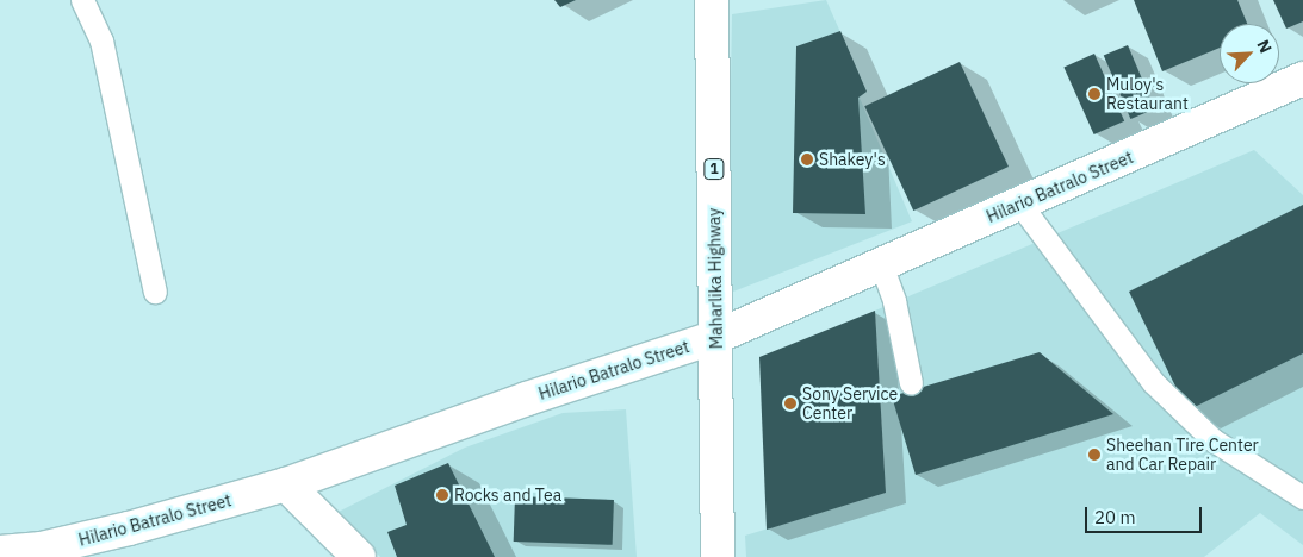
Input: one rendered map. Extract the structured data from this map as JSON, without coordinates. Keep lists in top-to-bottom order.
{
  "streets": {
    "street": ["1", "Hilario Batralo Street", "Maharlika Highway"]
  },
  "crossings": [
    ["Hilario Batralo Street", "Maharlika Highway"]
  ],
  "places": [
    "Muloy's Restaurant",
    "Shakey's",
    "Sony Service Center",
    "Sheehan Tire Center and Car Repair",
    "Rocks and Tea"
  ],
  "scale_bar": "20 m",
  "north": "top right"
}
